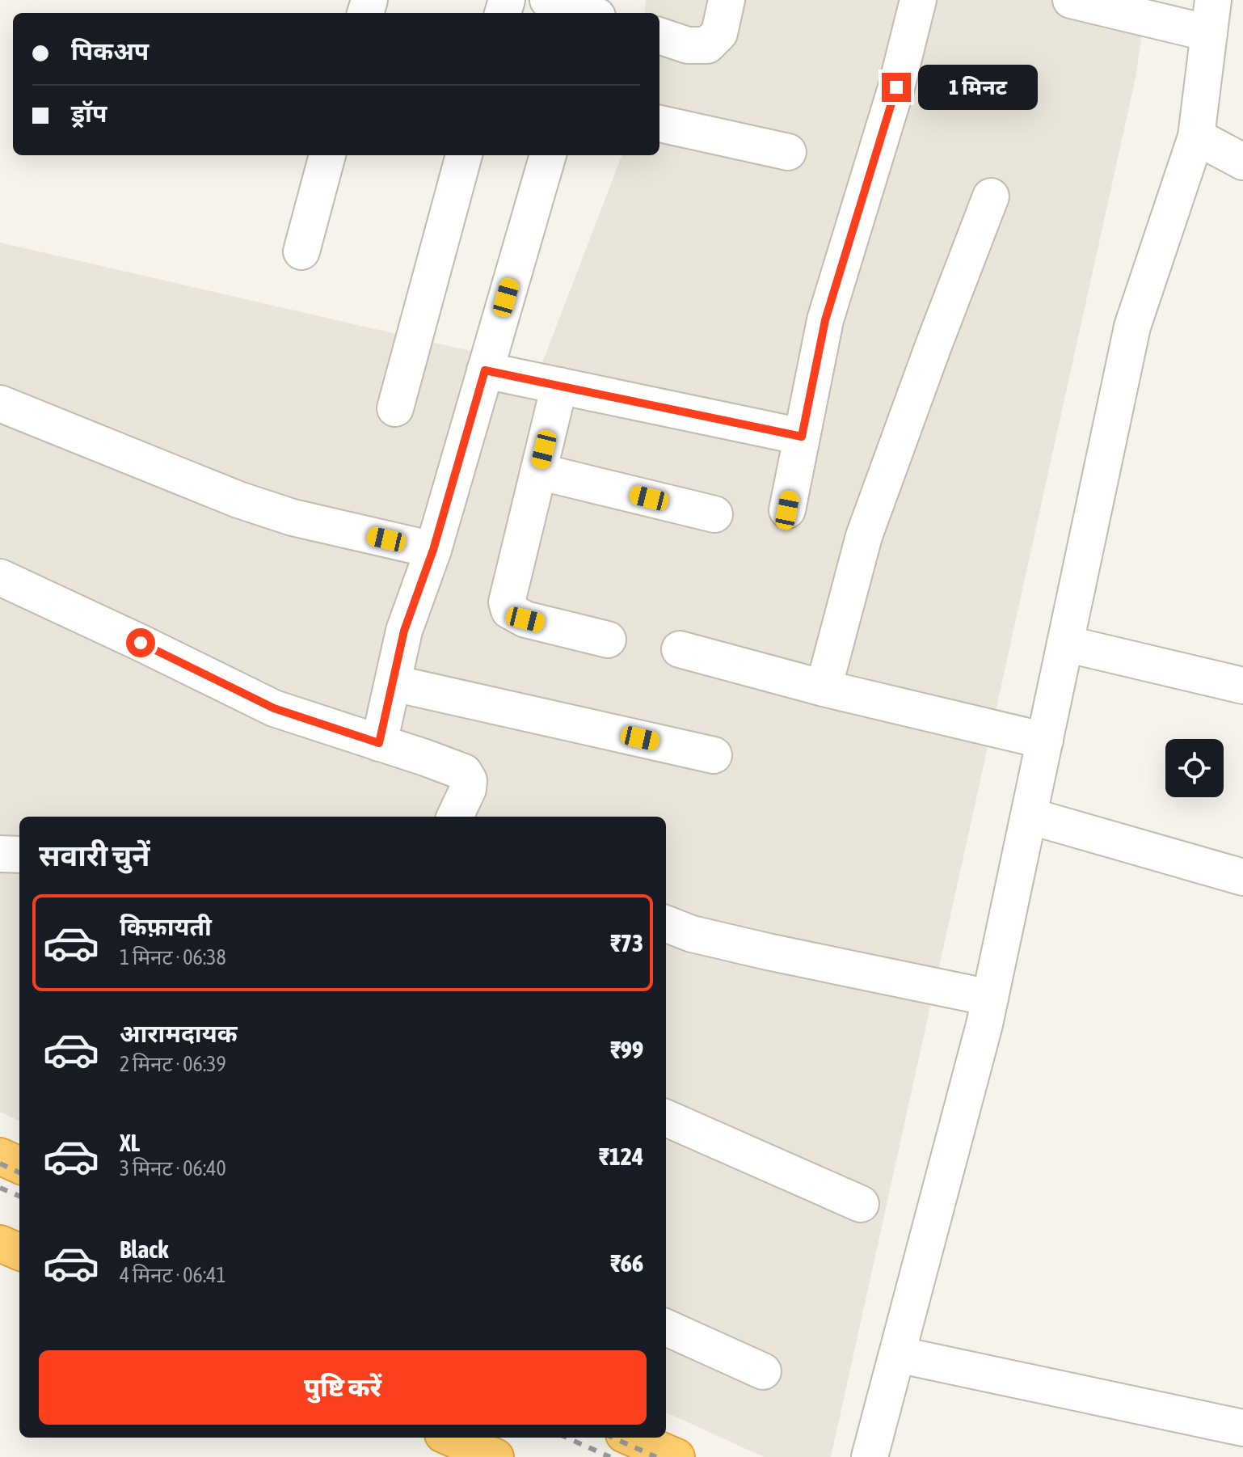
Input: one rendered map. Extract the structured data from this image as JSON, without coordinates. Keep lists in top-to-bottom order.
{
  "page": {
    "banner": ["पिकअप", "ड्रॉप"],
    "bubble": "1 मिनट",
    "heading": "सवारी चुनें",
    "list": [
      {
        "name": "किफ़ायती",
        "note": "1 मिनट · 06:38",
        "value": "₹73"
      },
      {
        "name": "आरामदायक",
        "note": "2 मिनट · 06:39",
        "value": "₹99"
      },
      {
        "name": "XL",
        "note": "3 मिनट · 06:40",
        "value": "₹124"
      },
      {
        "name": "Black",
        "note": "4 मिनट · 06:41",
        "value": "₹66"
      }
    ],
    "buttons": "पुष्टि करें"
  }
}
